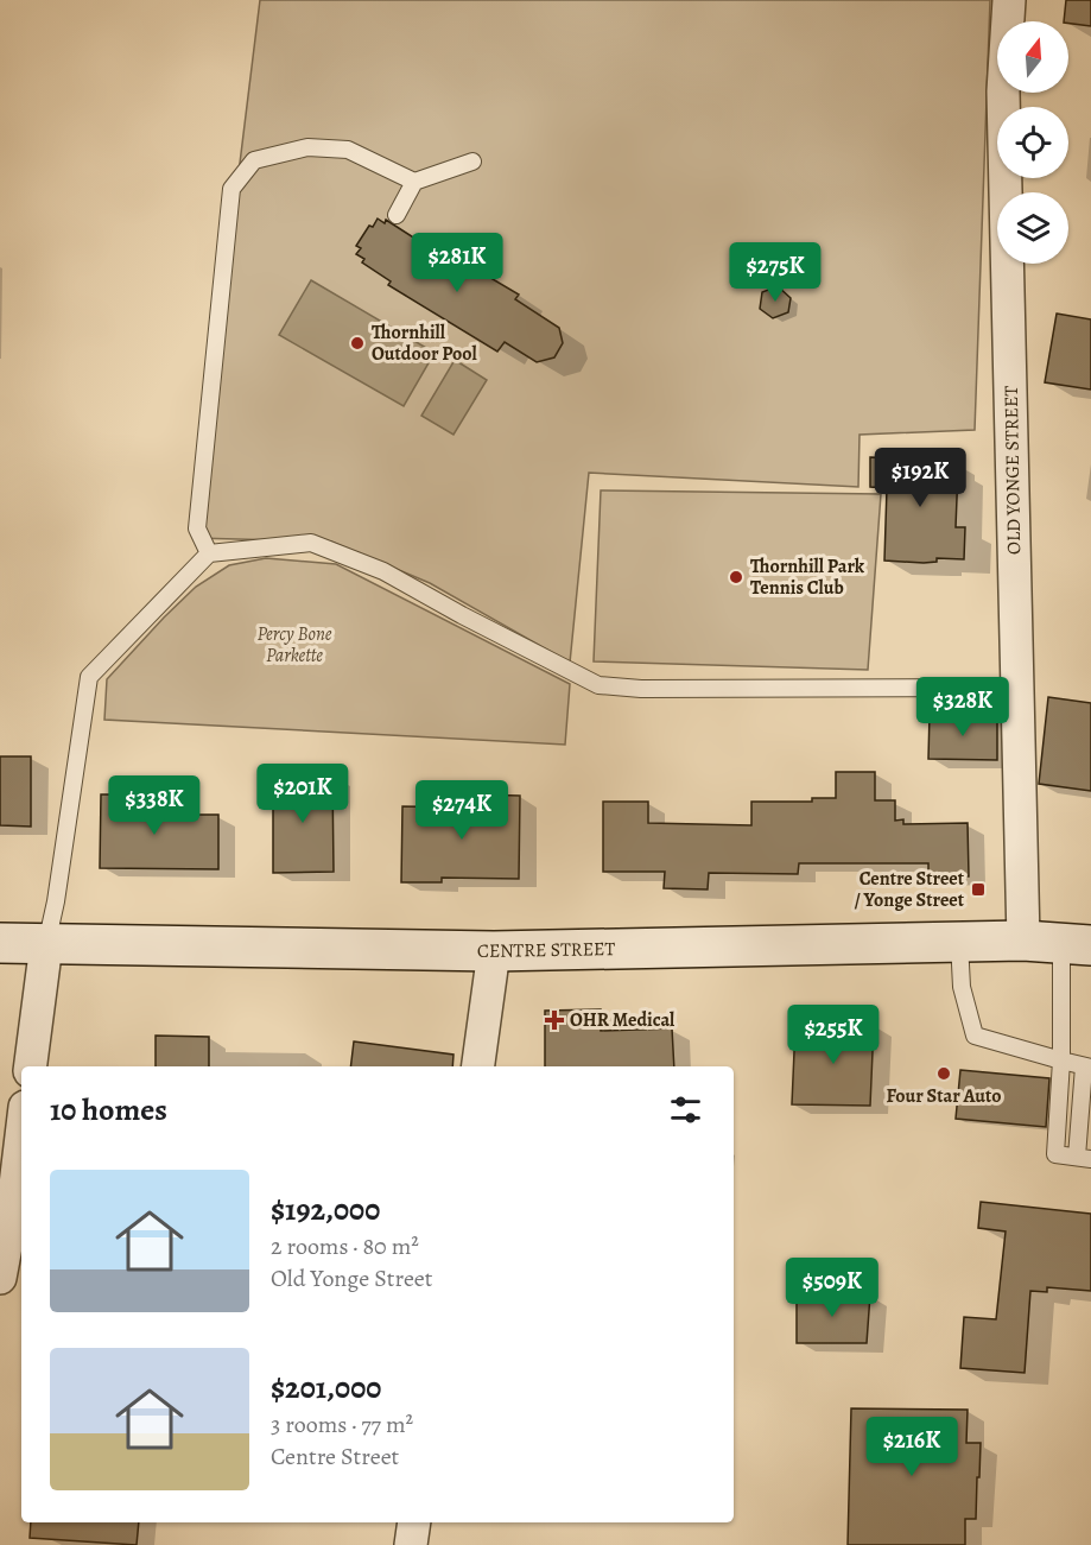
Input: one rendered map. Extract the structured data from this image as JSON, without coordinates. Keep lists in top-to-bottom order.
{
  "streets": {
    "main road": ["CENTRE STREET"],
    "street": ["OLD YONGE STREET"]
  },
  "crossings": [
    ["OLD YONGE STREET", "CENTRE STREET"]
  ],
  "parks": ["Percy Bone Parkette"],
  "places": {
    "other": ["Thornhill Outdoor Pool", "Thornhill Park Tennis Club", "Four Star Auto"],
    "transit": ["Centre Street / Yonge Street"],
    "health": ["OHR Medical"]
  },
  "north": "top",
  "page": {
    "price": [
      "$281K",
      "$275K",
      "$192K",
      "$328K",
      "$201K",
      "$338K",
      "$274K",
      "$255K",
      "$509K",
      "$216K"
    ],
    "heading": "10 homes",
    "list": [
      {
        "name": "$192,000",
        "note": "2 rooms · 80 m² · Old Yonge Street"
      },
      {
        "name": "$201,000",
        "note": "3 rooms · 77 m² · Centre Street"
      }
    ]
  }
}
